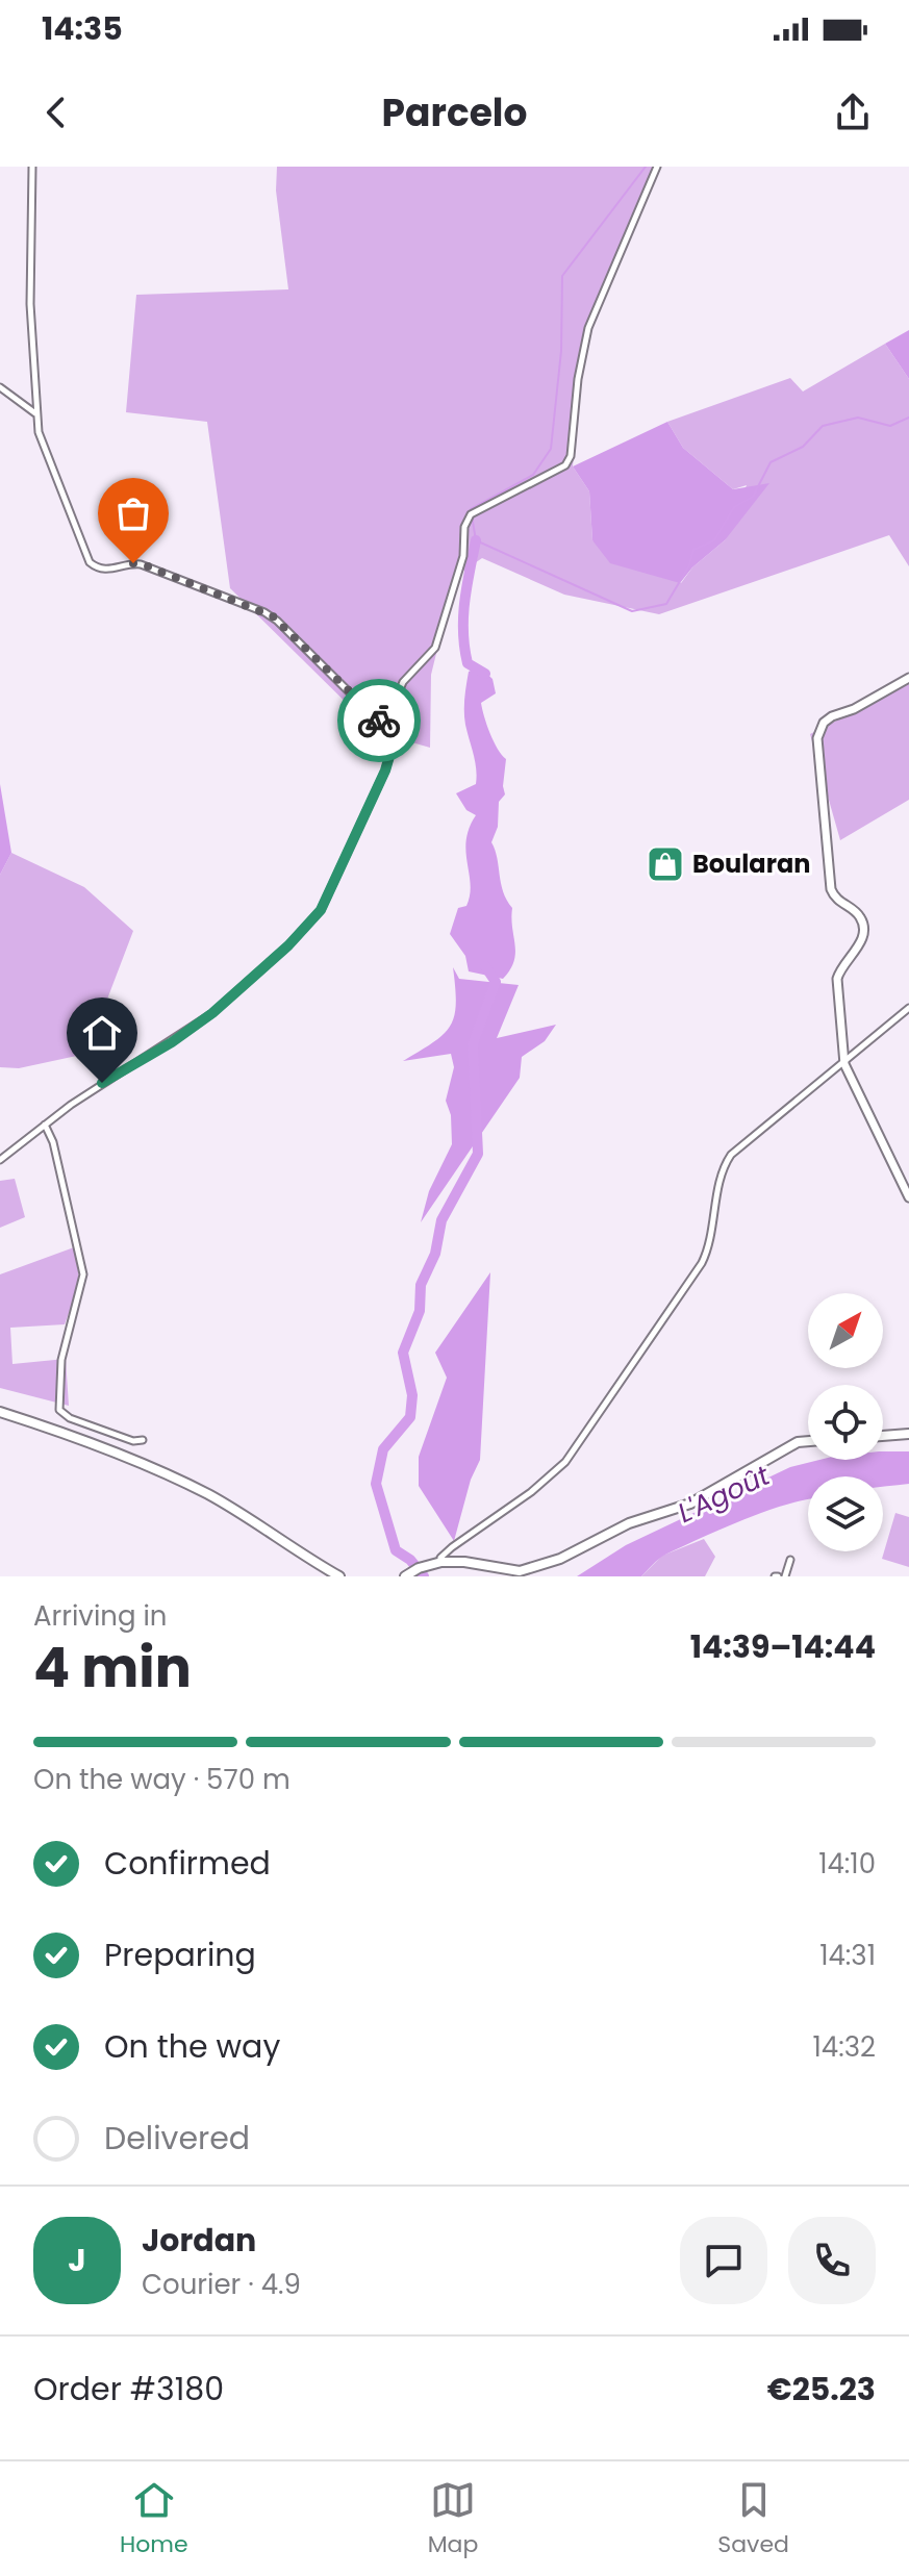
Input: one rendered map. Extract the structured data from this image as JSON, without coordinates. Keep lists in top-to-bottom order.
{
  "water": ["L'Agoût"],
  "places": {
    "shop": ["Boularan"]
  },
  "north": "top right",
  "page": {
    "status": "14:35",
    "header": "Parcelo",
    "heading": ["4 min", "Arriving in", "14:39–14:44"],
    "panel": [
      "Jordan",
      "Courier · 4.9",
      "Order #3180",
      "€25.23"
    ],
    "bar": "On the way · 570 m",
    "list": [
      ["Confirmed", "14:10"],
      ["Preparing", "14:31"],
      ["On the way", "14:32"],
      "Delivered"
    ],
    "round": "J",
    "tabs": ["Home", "Map", "Saved"]
  }
}
